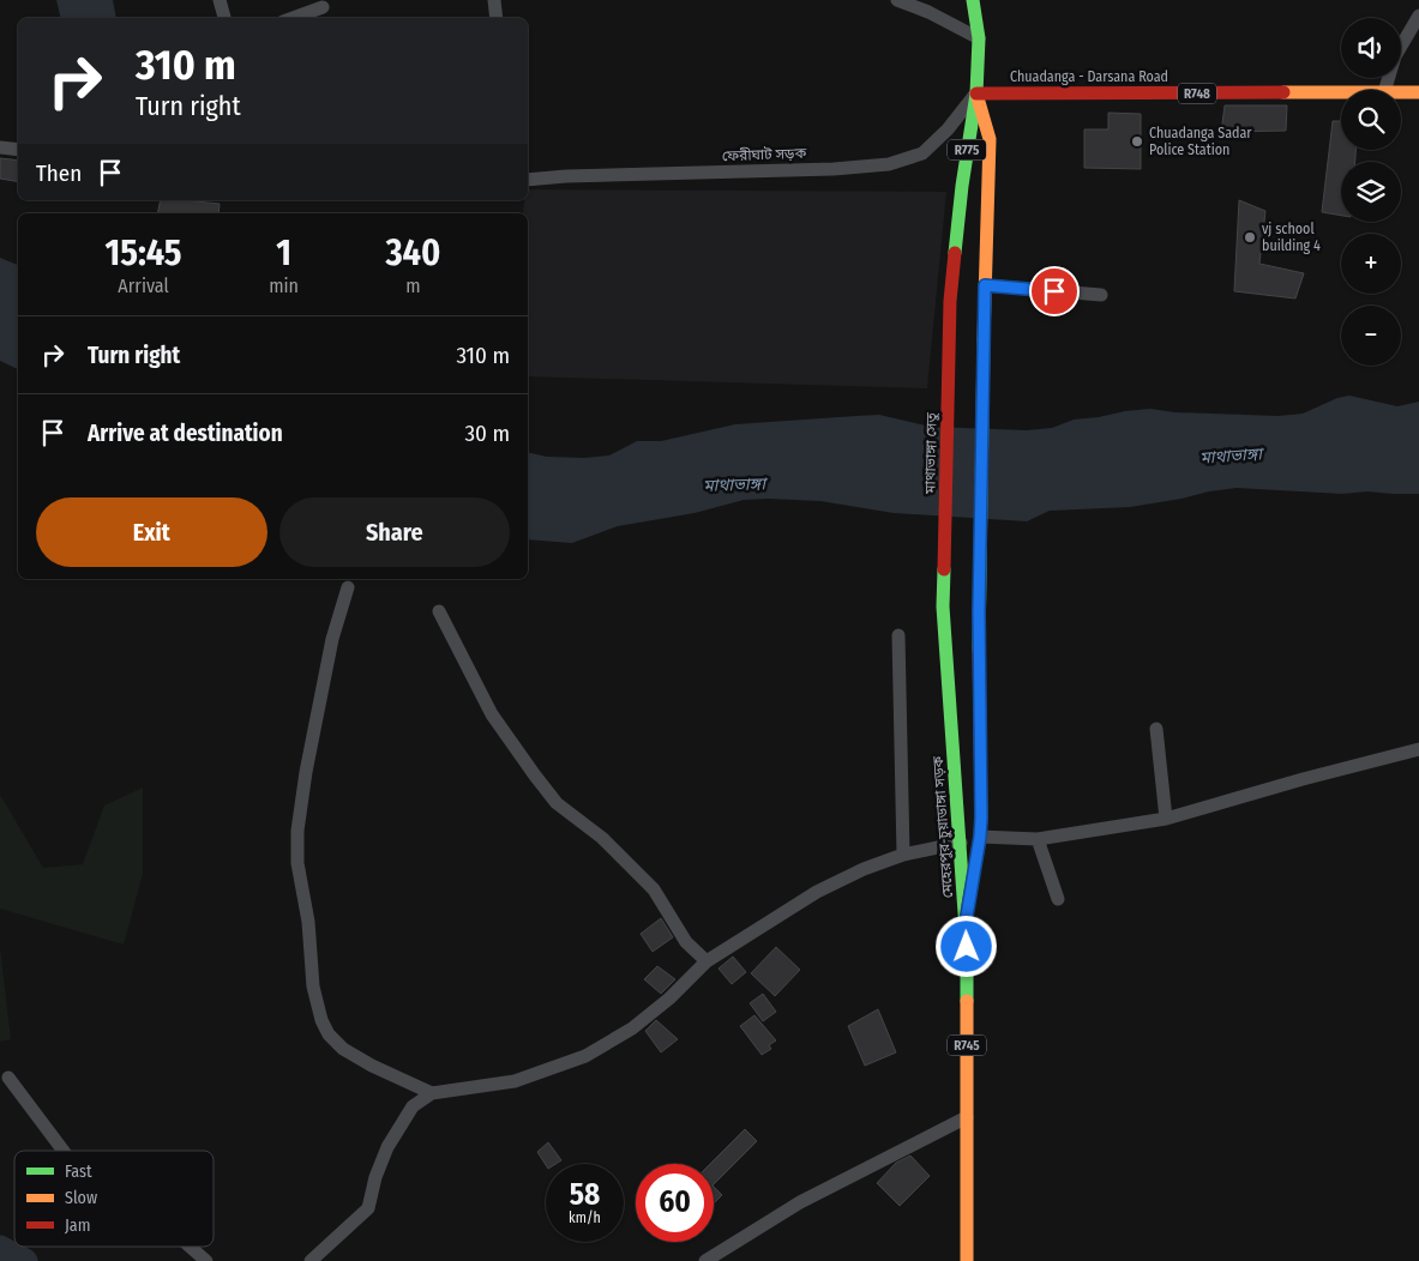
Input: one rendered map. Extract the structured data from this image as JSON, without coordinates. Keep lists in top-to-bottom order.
{
  "streets": {
    "main road": [
      "Chuadanga - Darsana Road",
      "R748",
      "R775",
      "মাথাভাঙ্গা সেতু",
      "মেহেরপুর-চুয়াডাঙ্গা সড়ক",
      "R745"
    ],
    "street": ["ফেরীঘাট সড়ক"]
  },
  "crossings": [
    ["Chuadanga - Darsana Road", "R775"],
    ["Chuadanga - Darsana Road", "ফেরীঘাট সড়ক"],
    ["Chuadanga - Darsana Road", "মাথাভাঙ্গা সেতু"],
    ["R775", "ফেরীঘাট সড়ক"],
    ["R775", "মাথাভাঙ্গা সেতু"],
    ["ফেরীঘাট সড়ক", "মাথাভাঙ্গা সেতু"],
    ["মাথাভাঙ্গা সেতু", "মেহেরপুর-চুয়াডাঙ্গা সড়ক"]
  ],
  "water": ["মাথাভাঙ্গা"],
  "places": ["Chuadanga Sadar Police Station", "vj school building 4"],
  "legend": ["Fast", "Slow", "Jam"],
  "page": {
    "map_buttons": ["+", "−"],
    "turn": ["310 m", "Turn right"],
    "then": "Then",
    "eta": [
      "15:45",
      "Arrival",
      "1",
      "min",
      "340",
      "m"
    ],
    "list": [
      {
        "name": "Turn right",
        "value": "310 m"
      },
      {
        "name": "Arrive at destination",
        "value": "30 m"
      }
    ],
    "buttons": ["Exit", "Share"],
    "speed": "58 km/h",
    "limit": "60"
  }
}
